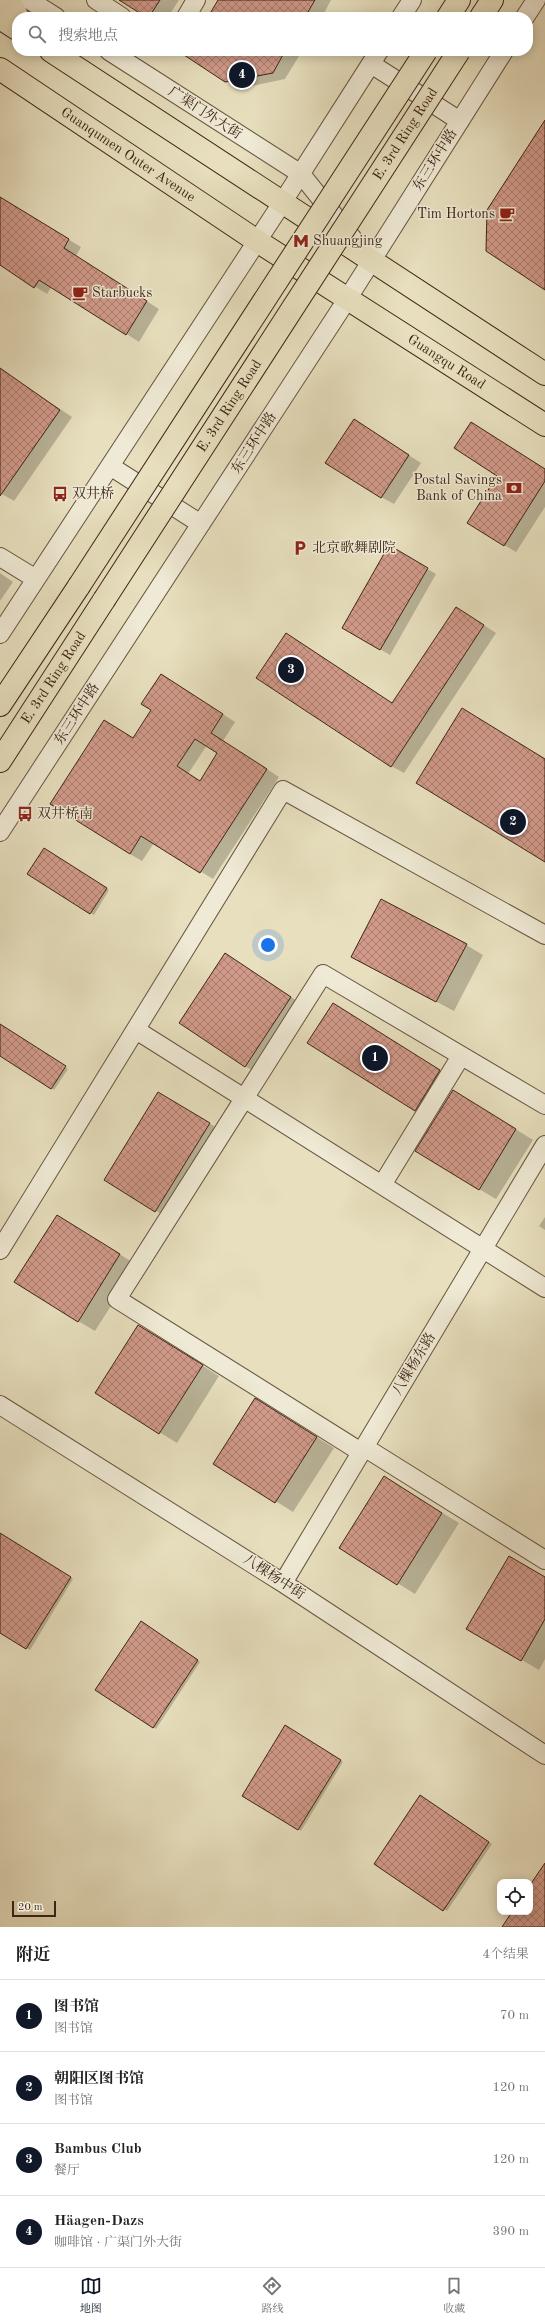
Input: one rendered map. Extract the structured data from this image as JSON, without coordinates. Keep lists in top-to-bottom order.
{
  "streets": {
    "main road": ["E. 3rd Ring Road", "Guanqumen Outer Avenue", "Guangqu Road"],
    "street": [
      "广渠门外大街",
      "东三环中路",
      "八棵杨东路",
      "八棵杨中街"
    ]
  },
  "crossings": [
    ["广渠门外大街", "东三环中路"],
    ["Guanqumen Outer Avenue", "东三环中路"],
    ["Guanqumen Outer Avenue", "Guangqu Road"],
    ["东三环中路", "Guangqu Road"],
    ["八棵杨东路", "八棵杨中街"]
  ],
  "places": {
    "cafe": ["Tim Hortons", "Starbucks"],
    "metro station": ["Shuangjing"],
    "bank": ["Postal Savings Bank of China"],
    "bus stop": ["双井桥", "双井桥南"],
    "parking": ["北京歌舞剧院"]
  },
  "scale_bar": "20 m",
  "page": {
    "search": "搜索地点",
    "pins": [
      "4",
      "3",
      "2",
      "1"
    ],
    "scale": "20 m",
    "heading": ["附近", "4个结果"],
    "list": [
      {
        "mark": "1",
        "name": "图书馆",
        "note": "图书馆",
        "value": "70 m"
      },
      {
        "mark": "2",
        "name": "朝阳区图书馆",
        "note": "图书馆",
        "value": "120 m"
      },
      {
        "mark": "3",
        "name": "Bambus Club",
        "note": "餐厅",
        "value": "120 m"
      },
      {
        "mark": "4",
        "name": "Häagen-Dazs",
        "note": "咖啡馆 · 广渠门外大街",
        "value": "390 m"
      }
    ],
    "nav": ["地图", "路线", "收藏"]
  }
}
